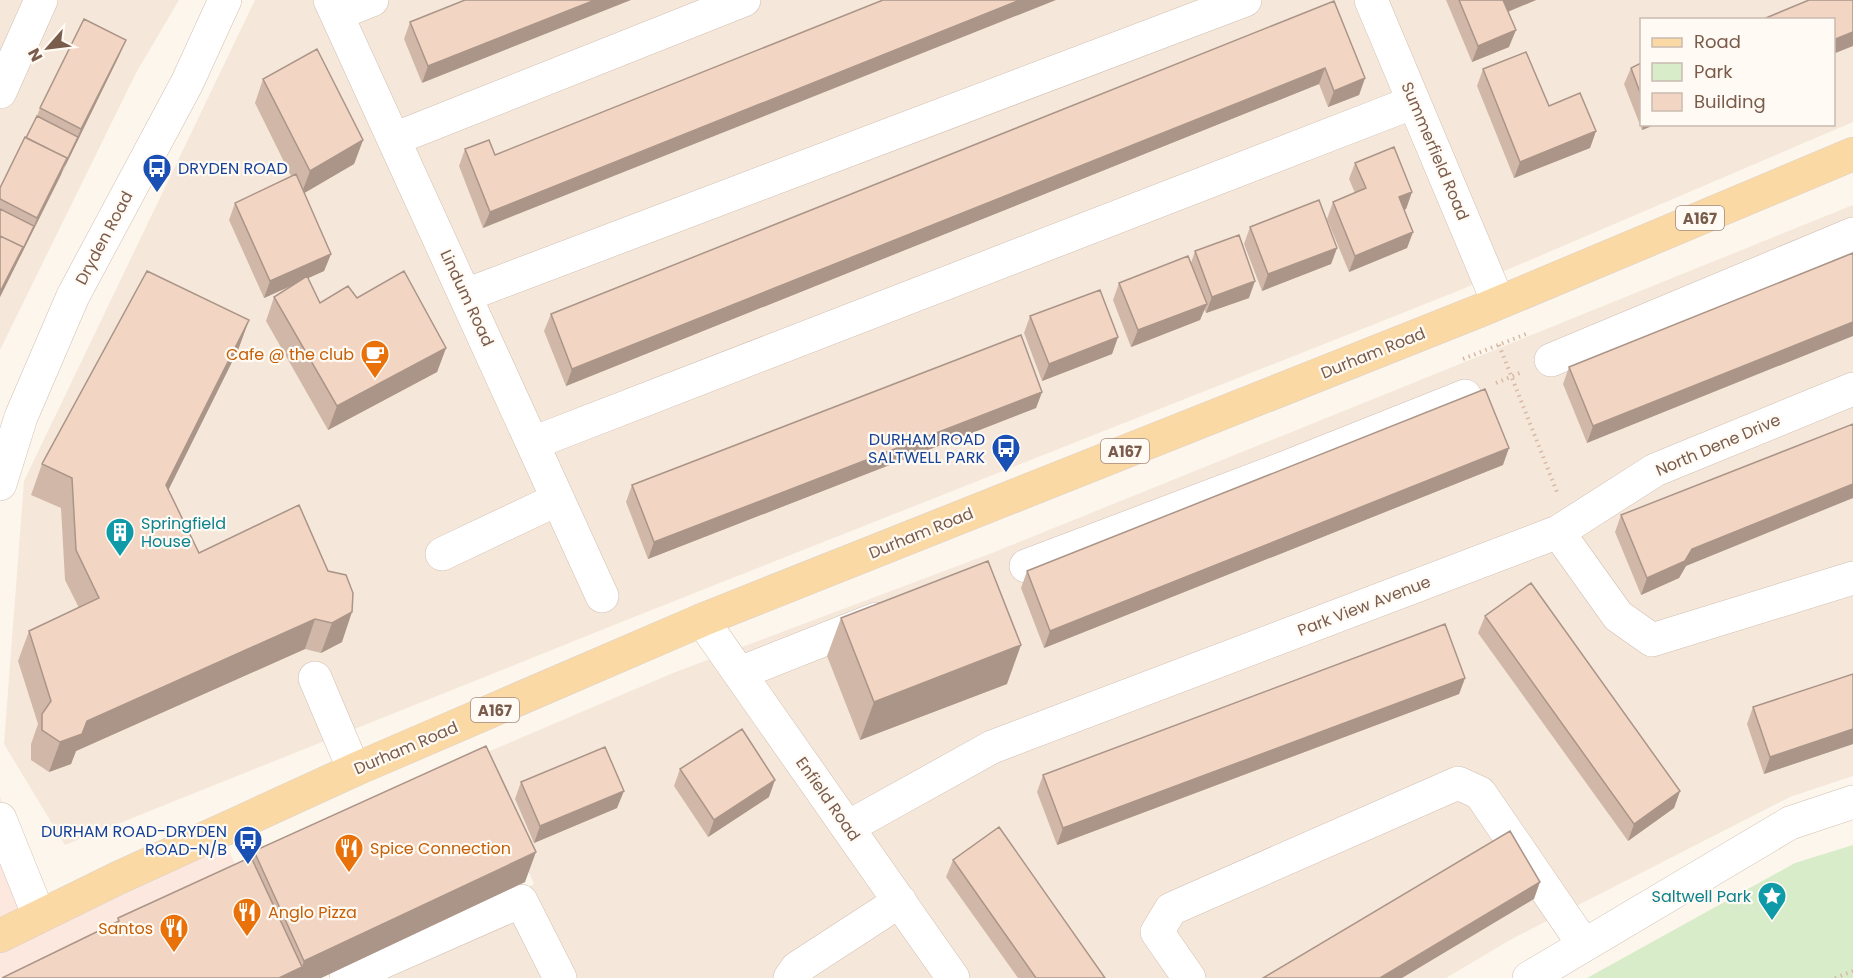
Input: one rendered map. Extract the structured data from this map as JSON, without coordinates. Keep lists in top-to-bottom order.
{
  "streets": {
    "main road": ["A167", "Durham Road"],
    "street": [
      "Summerfield Road",
      "Dryden Road",
      "Lindum Road",
      "North Dene Drive",
      "Park View Avenue",
      "Enfield Road"
    ]
  },
  "crossings": [
    ["Summerfield Road", "Durham Road"],
    ["Durham Road", "Enfield Road"],
    ["North Dene Drive", "Park View Avenue"],
    ["Park View Avenue", "Enfield Road"]
  ],
  "places": {
    "bus stop": ["DRYDEN ROAD", "DURHAM ROAD SALTWELL PARK", "DURHAM ROAD-DRYDEN ROAD-N/B"],
    "cafe": ["Cafe @ the club"],
    "building": ["Springfield House"],
    "restaurant": ["Spice Connection", "Anglo Pizza", "Santos"],
    "place": ["Saltwell Park"]
  },
  "legend": ["Road", "Park", "Building"],
  "north": "bottom left"
}
